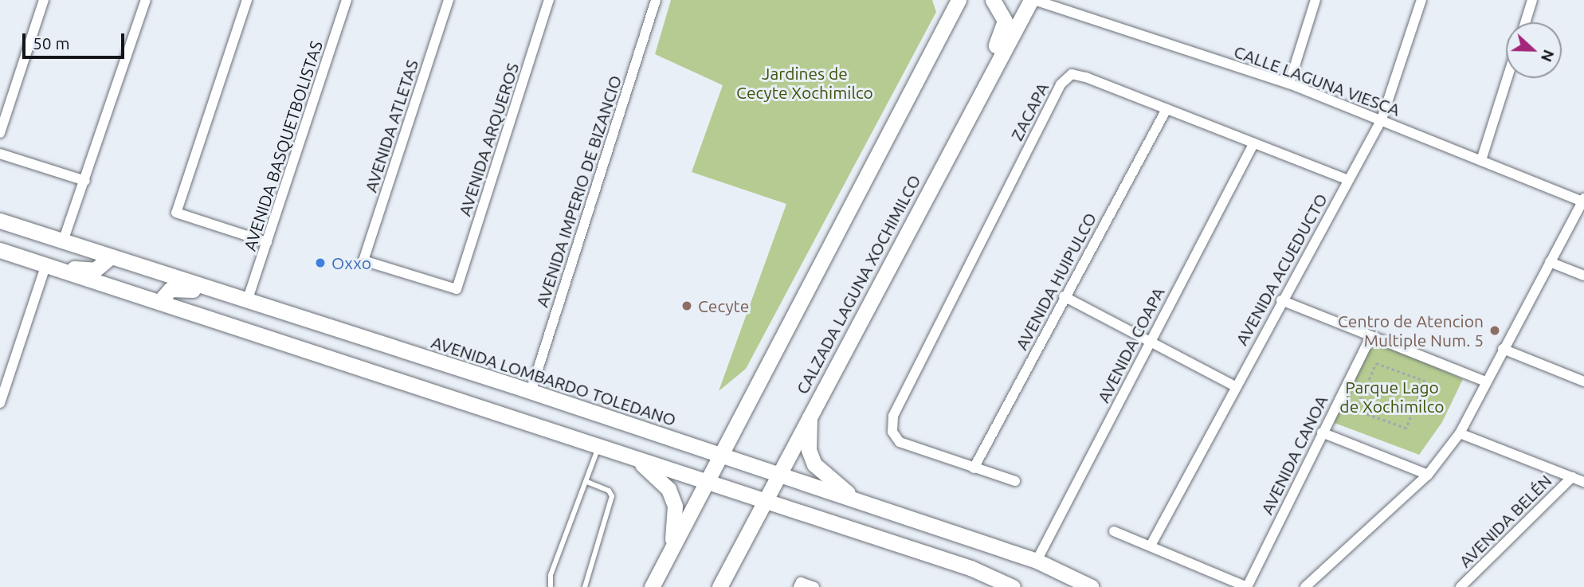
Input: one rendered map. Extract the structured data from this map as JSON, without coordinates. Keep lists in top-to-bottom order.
{
  "streets": {
    "main road": ["CALZADA LAGUNA XOCHIMILCO", "AVENIDA LOMBARDO TOLEDANO"],
    "street": [
      "CALLE LAGUNA VIESCA",
      "ZACAPA",
      "AVENIDA ATLETAS",
      "AVENIDA ARQUEROS",
      "AVENIDA BASQUETBOLISTAS",
      "AVENIDA IMPERIO DE BIZANCIO",
      "AVENIDA ACUEDUCTO",
      "AVENIDA HUIPULCO",
      "AVENIDA COAPA",
      "AVENIDA CANOA",
      "AVENIDA BELÉN"
    ]
  },
  "crossings": [
    ["CALLE LAGUNA VIESCA", "AVENIDA ACUEDUCTO"],
    ["CALLE LAGUNA VIESCA", "CALZADA LAGUNA XOCHIMILCO"],
    ["ZACAPA", "AVENIDA ACUEDUCTO"],
    ["ZACAPA", "AVENIDA HUIPULCO"],
    ["ZACAPA", "AVENIDA COAPA"],
    ["AVENIDA ATLETAS", "AVENIDA ARQUEROS"],
    ["AVENIDA BASQUETBOLISTAS", "AVENIDA LOMBARDO TOLEDANO"],
    ["AVENIDA IMPERIO DE BIZANCIO", "AVENIDA LOMBARDO TOLEDANO"],
    ["CALZADA LAGUNA XOCHIMILCO", "AVENIDA LOMBARDO TOLEDANO"],
    ["AVENIDA COAPA", "AVENIDA LOMBARDO TOLEDANO"]
  ],
  "parks": ["Jardines de Cecyte Xochimilco", "Parque Lago de Xochimilco"],
  "places": ["Oxxo", "Cecyte", "Centro de Atencion Multiple Num. 5"],
  "scale_bar": "50 m",
  "north": "right"
}
